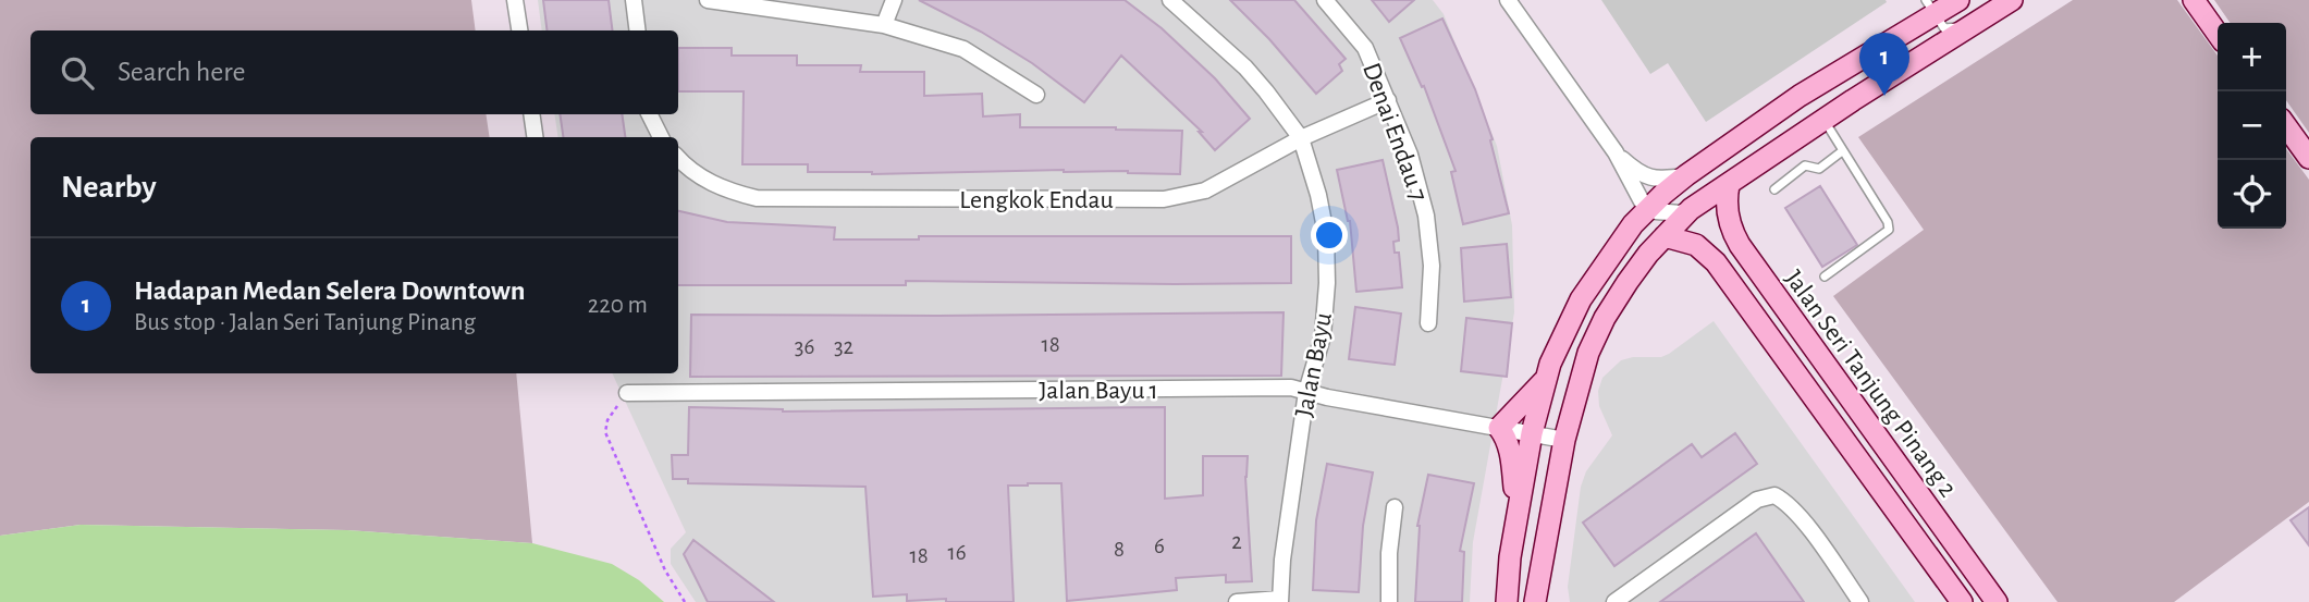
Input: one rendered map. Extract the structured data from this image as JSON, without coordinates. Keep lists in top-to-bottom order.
{
  "streets": {
    "main road": ["Jalan Seri Tanjung Pinang 2"],
    "street": [
      "Denai Endau 7",
      "Lengkok Endau",
      "Jalan Bayu",
      "Jalan Bayu 1"
    ]
  },
  "crossings": [
    ["Denai Endau 7", "Lengkok Endau"],
    ["Lengkok Endau", "Jalan Bayu"],
    ["Jalan Bayu", "Jalan Bayu 1"]
  ],
  "house_numbers": [
    "18",
    "36",
    "32",
    "2",
    "6",
    "8",
    "16",
    "18"
  ],
  "page": {
    "map_buttons": ["+", "−"],
    "search": "Search here",
    "pins": "1",
    "heading": "Nearby",
    "list": [
      {
        "mark": "1",
        "name": "Hadapan Medan Selera Downtown",
        "note": "Bus stop · Jalan Seri Tanjung Pinang",
        "value": "220 m"
      }
    ]
  }
}
